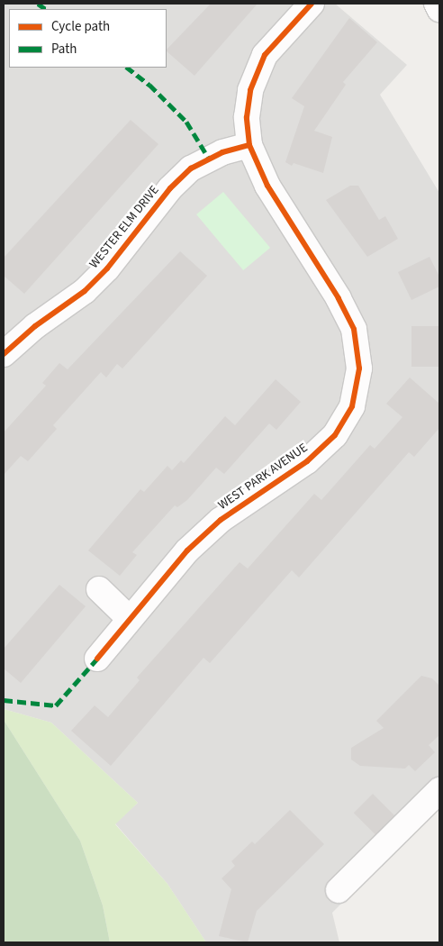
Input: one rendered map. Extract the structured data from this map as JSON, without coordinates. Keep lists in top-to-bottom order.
{
  "streets": {
    "street": ["WESTER ELM DRIVE", "WEST PARK AVENUE"]
  },
  "crossings": [
    ["WESTER ELM DRIVE", "WEST PARK AVENUE"]
  ],
  "legend": ["Cycle path", "Path"]
}
